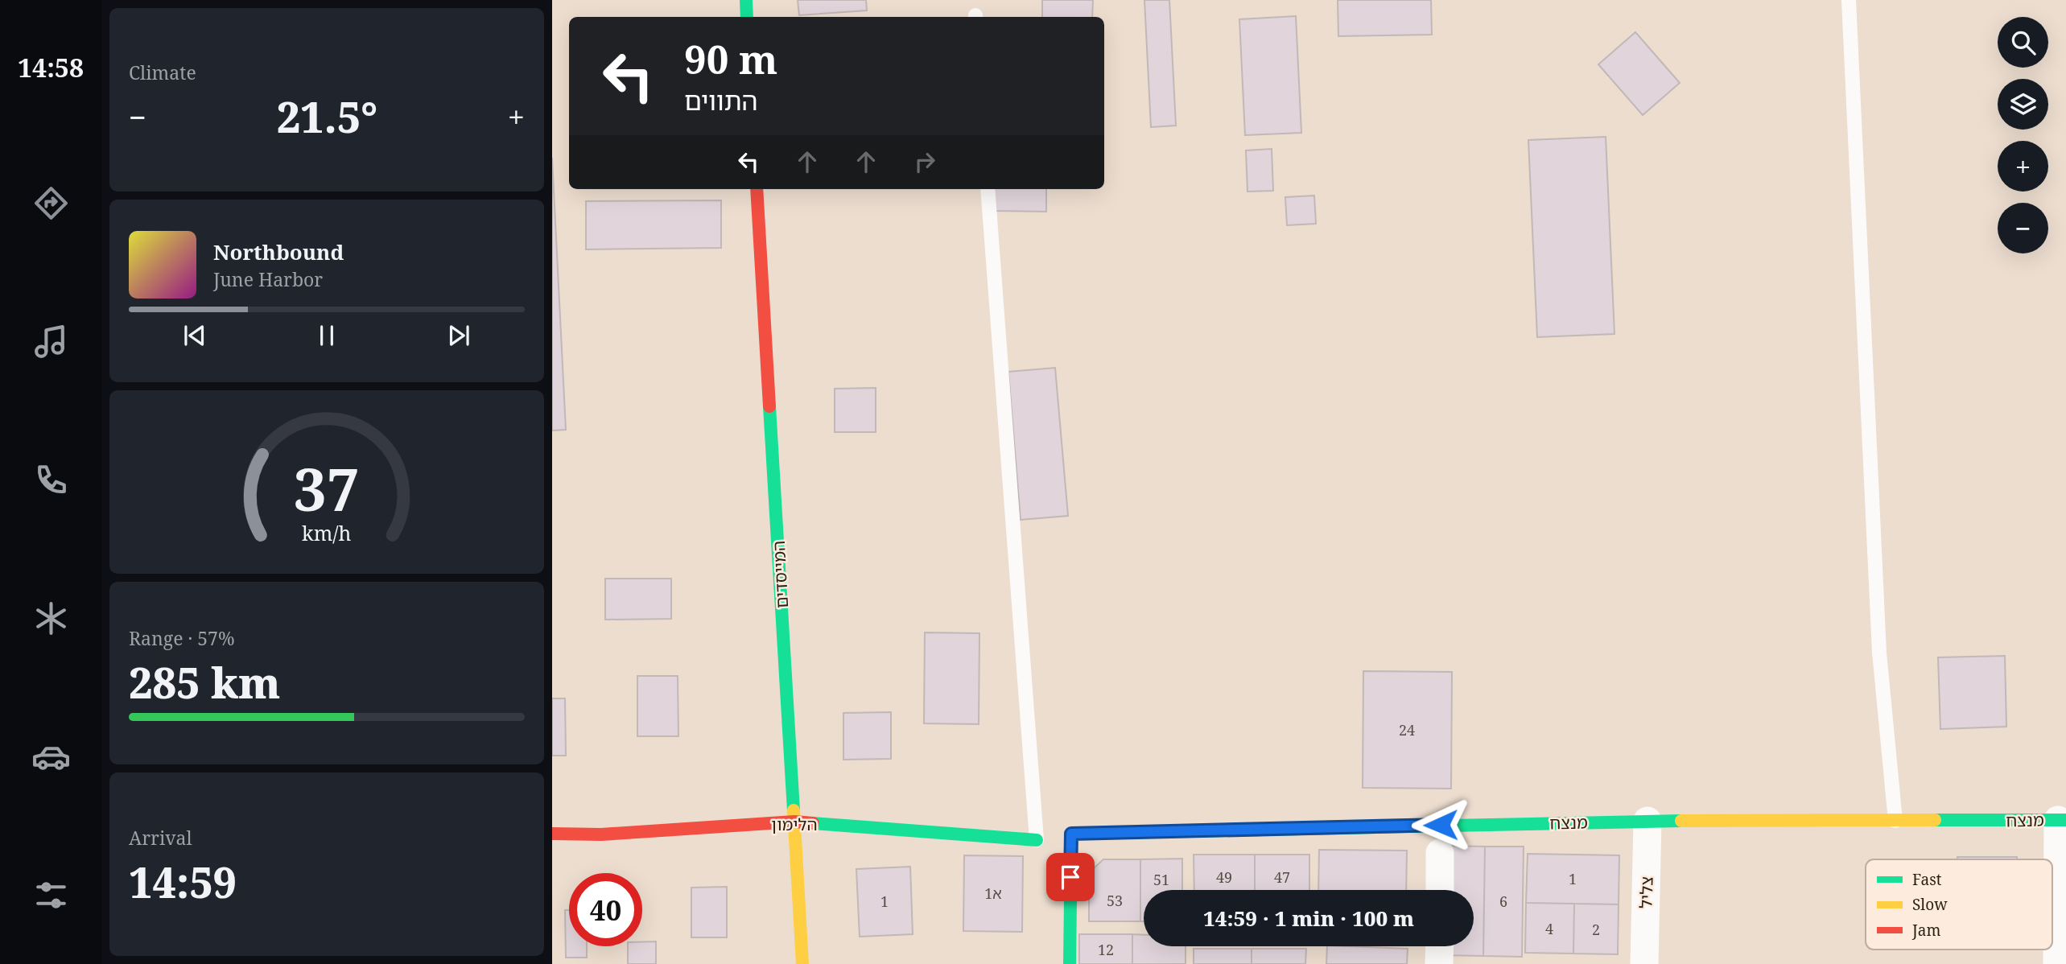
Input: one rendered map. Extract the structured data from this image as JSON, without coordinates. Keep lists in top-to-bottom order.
{
  "streets": {
    "street": [
      "המייסדים",
      "מנצח",
      "הלימון",
      "צליל"
    ]
  },
  "crossings": [
    ["המייסדים", "הלימון"],
    ["מנצח", "צליל"]
  ],
  "house_numbers": [
    "24",
    "49",
    "47",
    "1",
    "51",
    "1א",
    "53",
    "1",
    "6",
    "4",
    "2",
    "12"
  ],
  "legend": ["Fast", "Slow", "Jam"],
  "page": {
    "tabs": "14:58",
    "tile": [
      "Climate",
      ["Range · 57%", "285 km"],
      ["Arrival", "14:59"]
    ],
    "map_buttons": ["+", "−"],
    "turn": ["90 m", "התווים"],
    "heat": ["−", "21.5°", "+"],
    "song": ["Northbound", "June Harbor"],
    "limit": "40",
    "trip": "14:59 · 1 min · 100 m",
    "gauge": ["37", "km/h"]
  }
}
